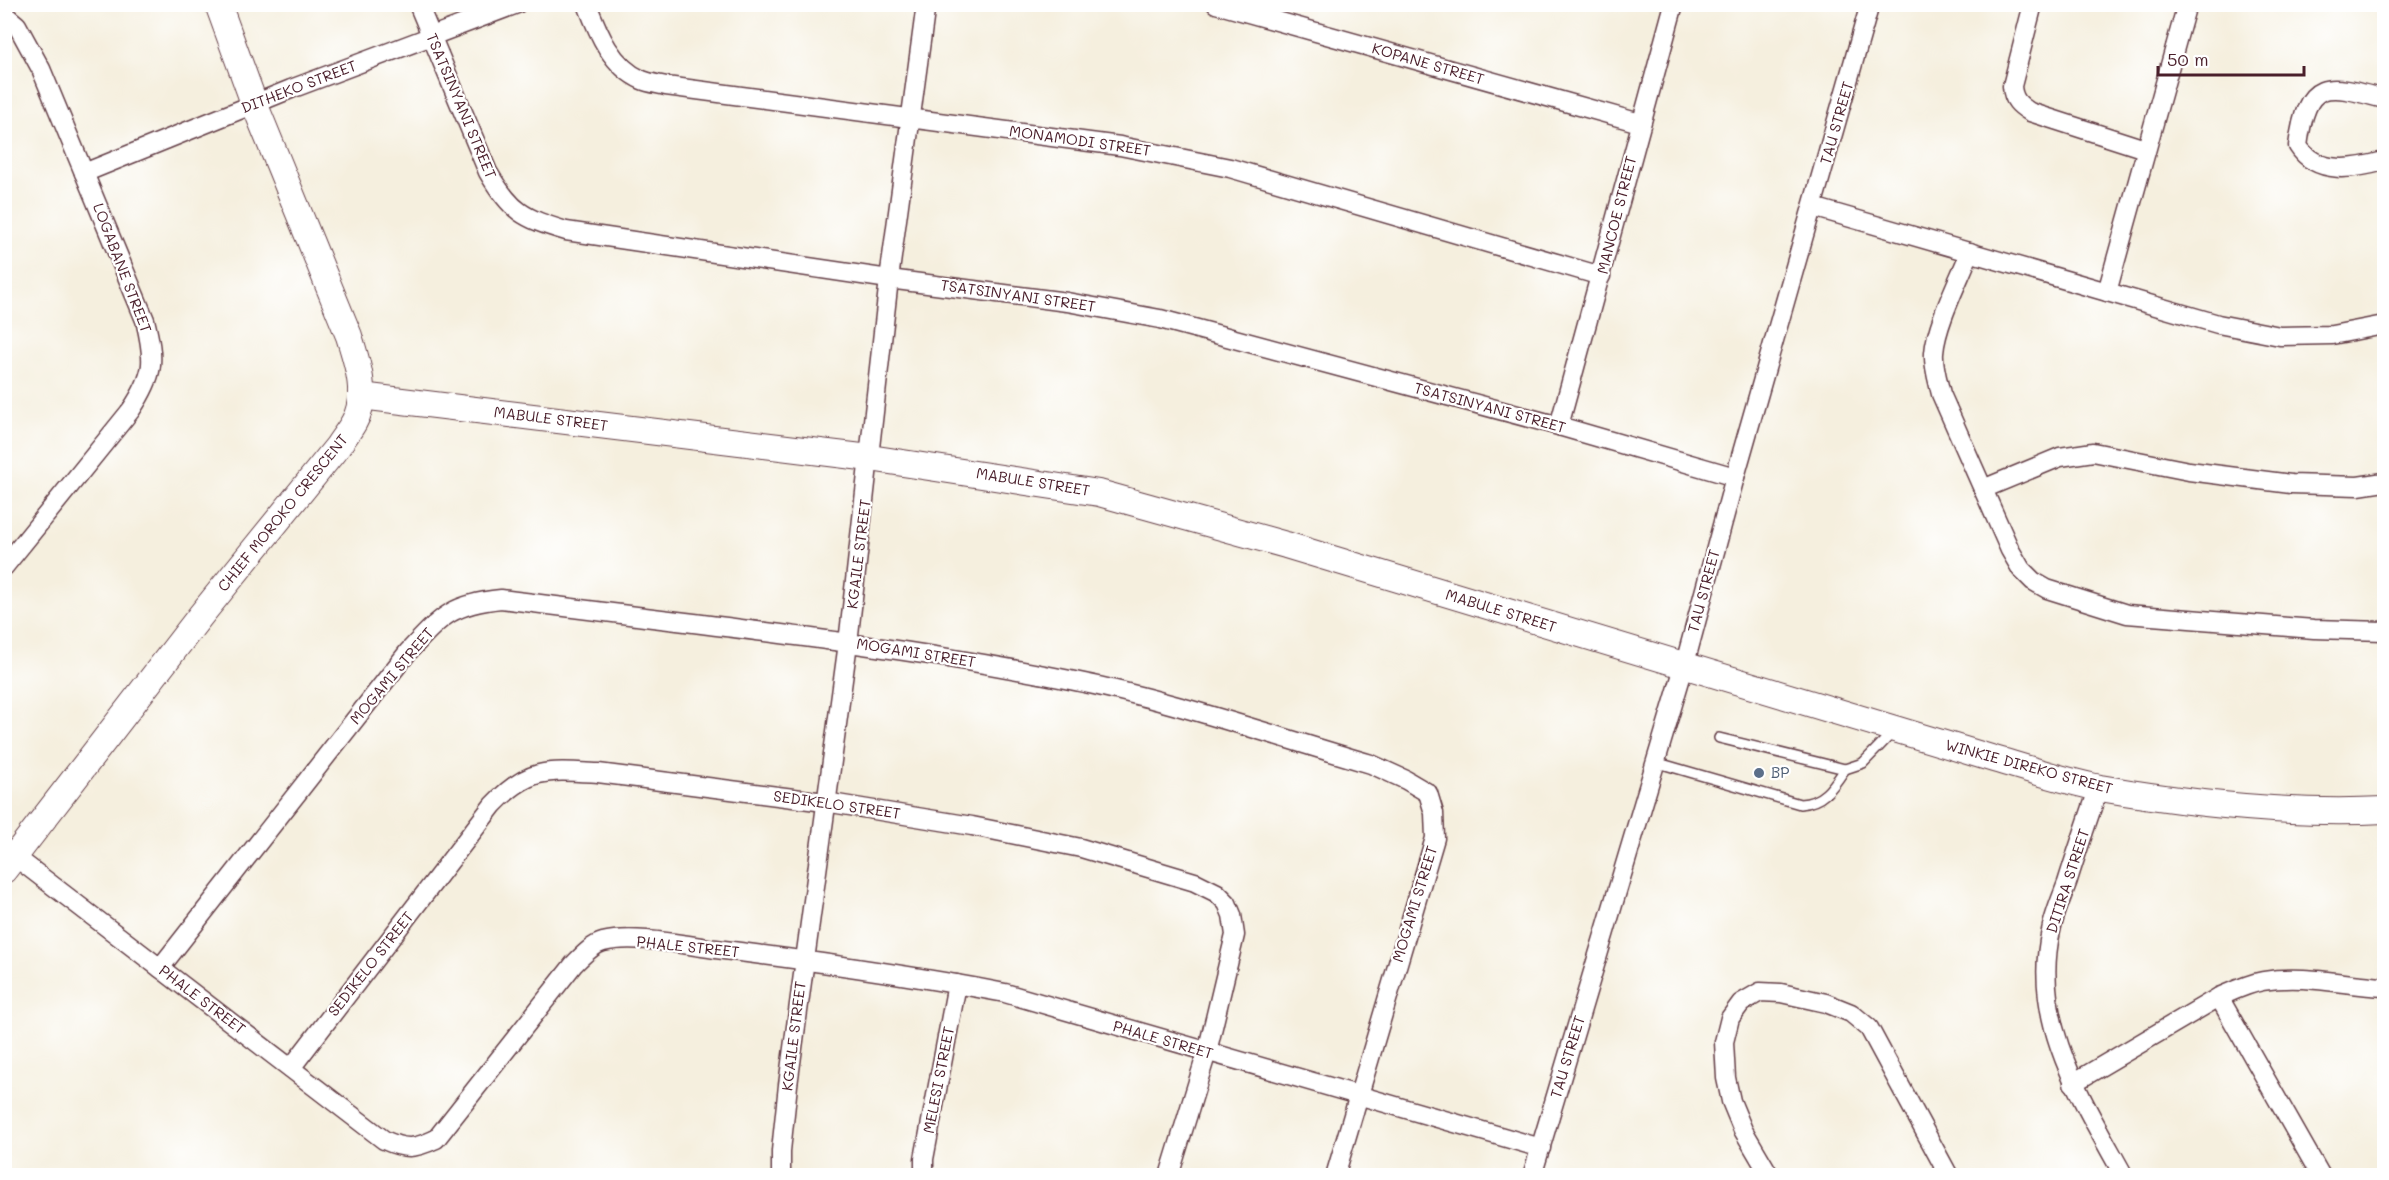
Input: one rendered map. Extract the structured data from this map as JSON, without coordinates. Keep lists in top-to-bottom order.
{
  "streets": {
    "street": [
      "KOPANE STREET",
      "DITHEKO STREET",
      "TSATSINYANI STREET",
      "TAU STREET",
      "MONAMODI STREET",
      "MANCOE STREET",
      "LOGABANE STREET",
      "MABULE STREET",
      "CHIEF MOROKO CRESCENT",
      "KGAILE STREET",
      "MOGAMI STREET",
      "WINKIE DIREKO STREET",
      "SEDIKELO STREET",
      "DITIRA STREET",
      "PHALE STREET",
      "MELESI STREET"
    ]
  },
  "crossings": [
    ["KOPANE STREET", "MANCOE STREET"],
    ["DITHEKO STREET", "TSATSINYANI STREET"],
    ["DITHEKO STREET", "LOGABANE STREET"],
    ["DITHEKO STREET", "CHIEF MOROKO CRESCENT"],
    ["TSATSINYANI STREET", "TAU STREET"],
    ["TSATSINYANI STREET", "MANCOE STREET"],
    ["TSATSINYANI STREET", "KGAILE STREET"],
    ["TAU STREET", "MABULE STREET"],
    ["TAU STREET", "WINKIE DIREKO STREET"],
    ["TAU STREET", "PHALE STREET"],
    ["MONAMODI STREET", "MANCOE STREET"],
    ["MONAMODI STREET", "KGAILE STREET"],
    ["MABULE STREET", "CHIEF MOROKO CRESCENT"],
    ["MABULE STREET", "KGAILE STREET"],
    ["MABULE STREET", "WINKIE DIREKO STREET"],
    ["CHIEF MOROKO CRESCENT", "PHALE STREET"],
    ["KGAILE STREET", "MOGAMI STREET"],
    ["KGAILE STREET", "SEDIKELO STREET"],
    ["KGAILE STREET", "PHALE STREET"],
    ["MOGAMI STREET", "PHALE STREET"],
    ["WINKIE DIREKO STREET", "DITIRA STREET"],
    ["SEDIKELO STREET", "PHALE STREET"],
    ["PHALE STREET", "MELESI STREET"]
  ],
  "places": ["BP"],
  "scale_bar": "50 m"
}
